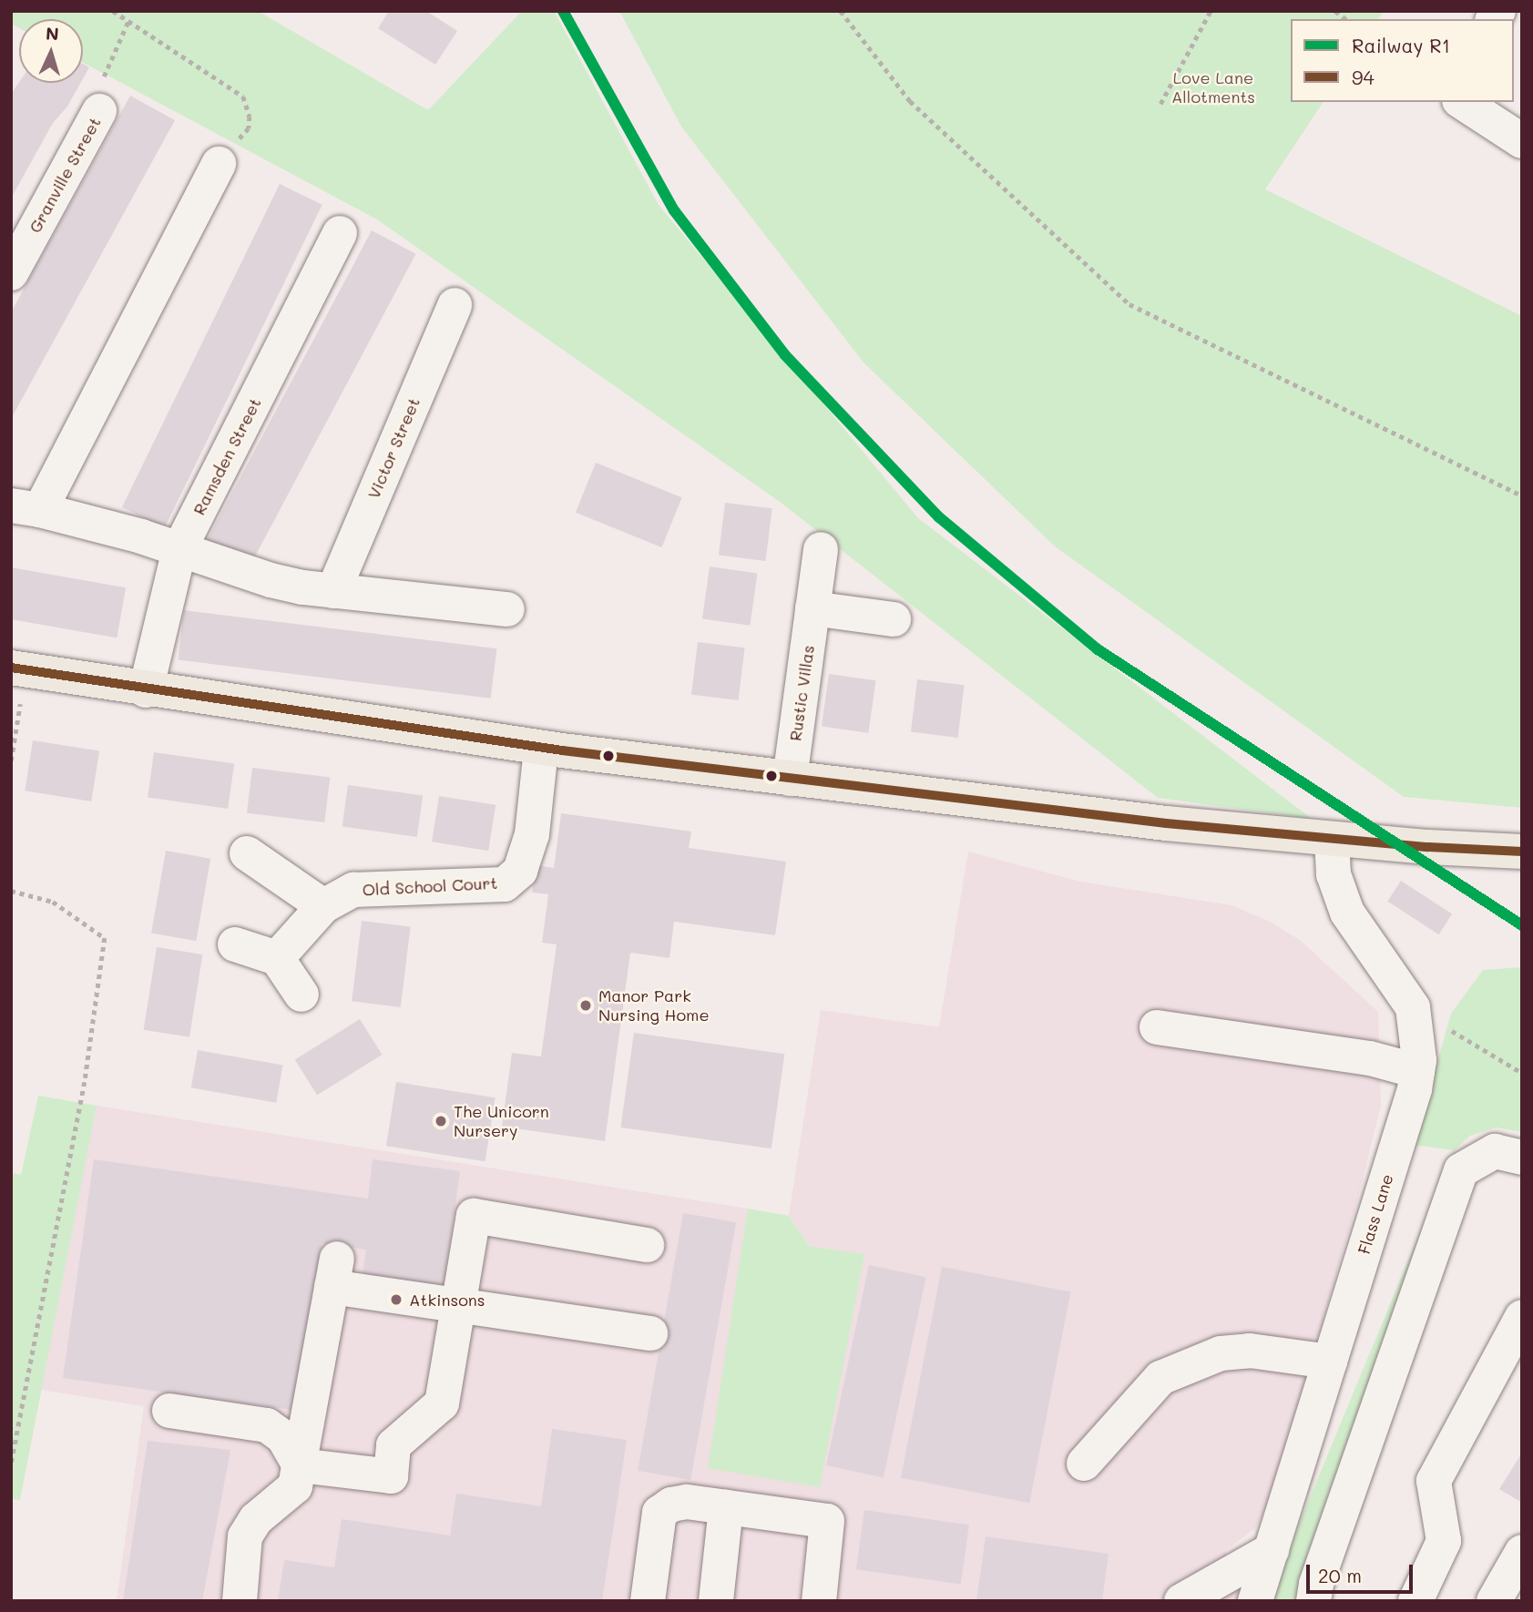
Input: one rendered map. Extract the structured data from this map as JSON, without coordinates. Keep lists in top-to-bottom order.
{
  "streets": {
    "street": [
      "Granville Street",
      "Victor Street",
      "Ramsden Street",
      "Rustic Villas",
      "Old School Court",
      "Flass Lane"
    ]
  },
  "parks": ["Love Lane Allotments"],
  "places": ["Manor Park Nursing Home", "The Unicorn Nursery", "Atkinsons"],
  "lines": ["rail line R1", "transit line 94"],
  "legend": ["Railway R1", "94"],
  "scale_bar": "20 m",
  "north": "top"
}
